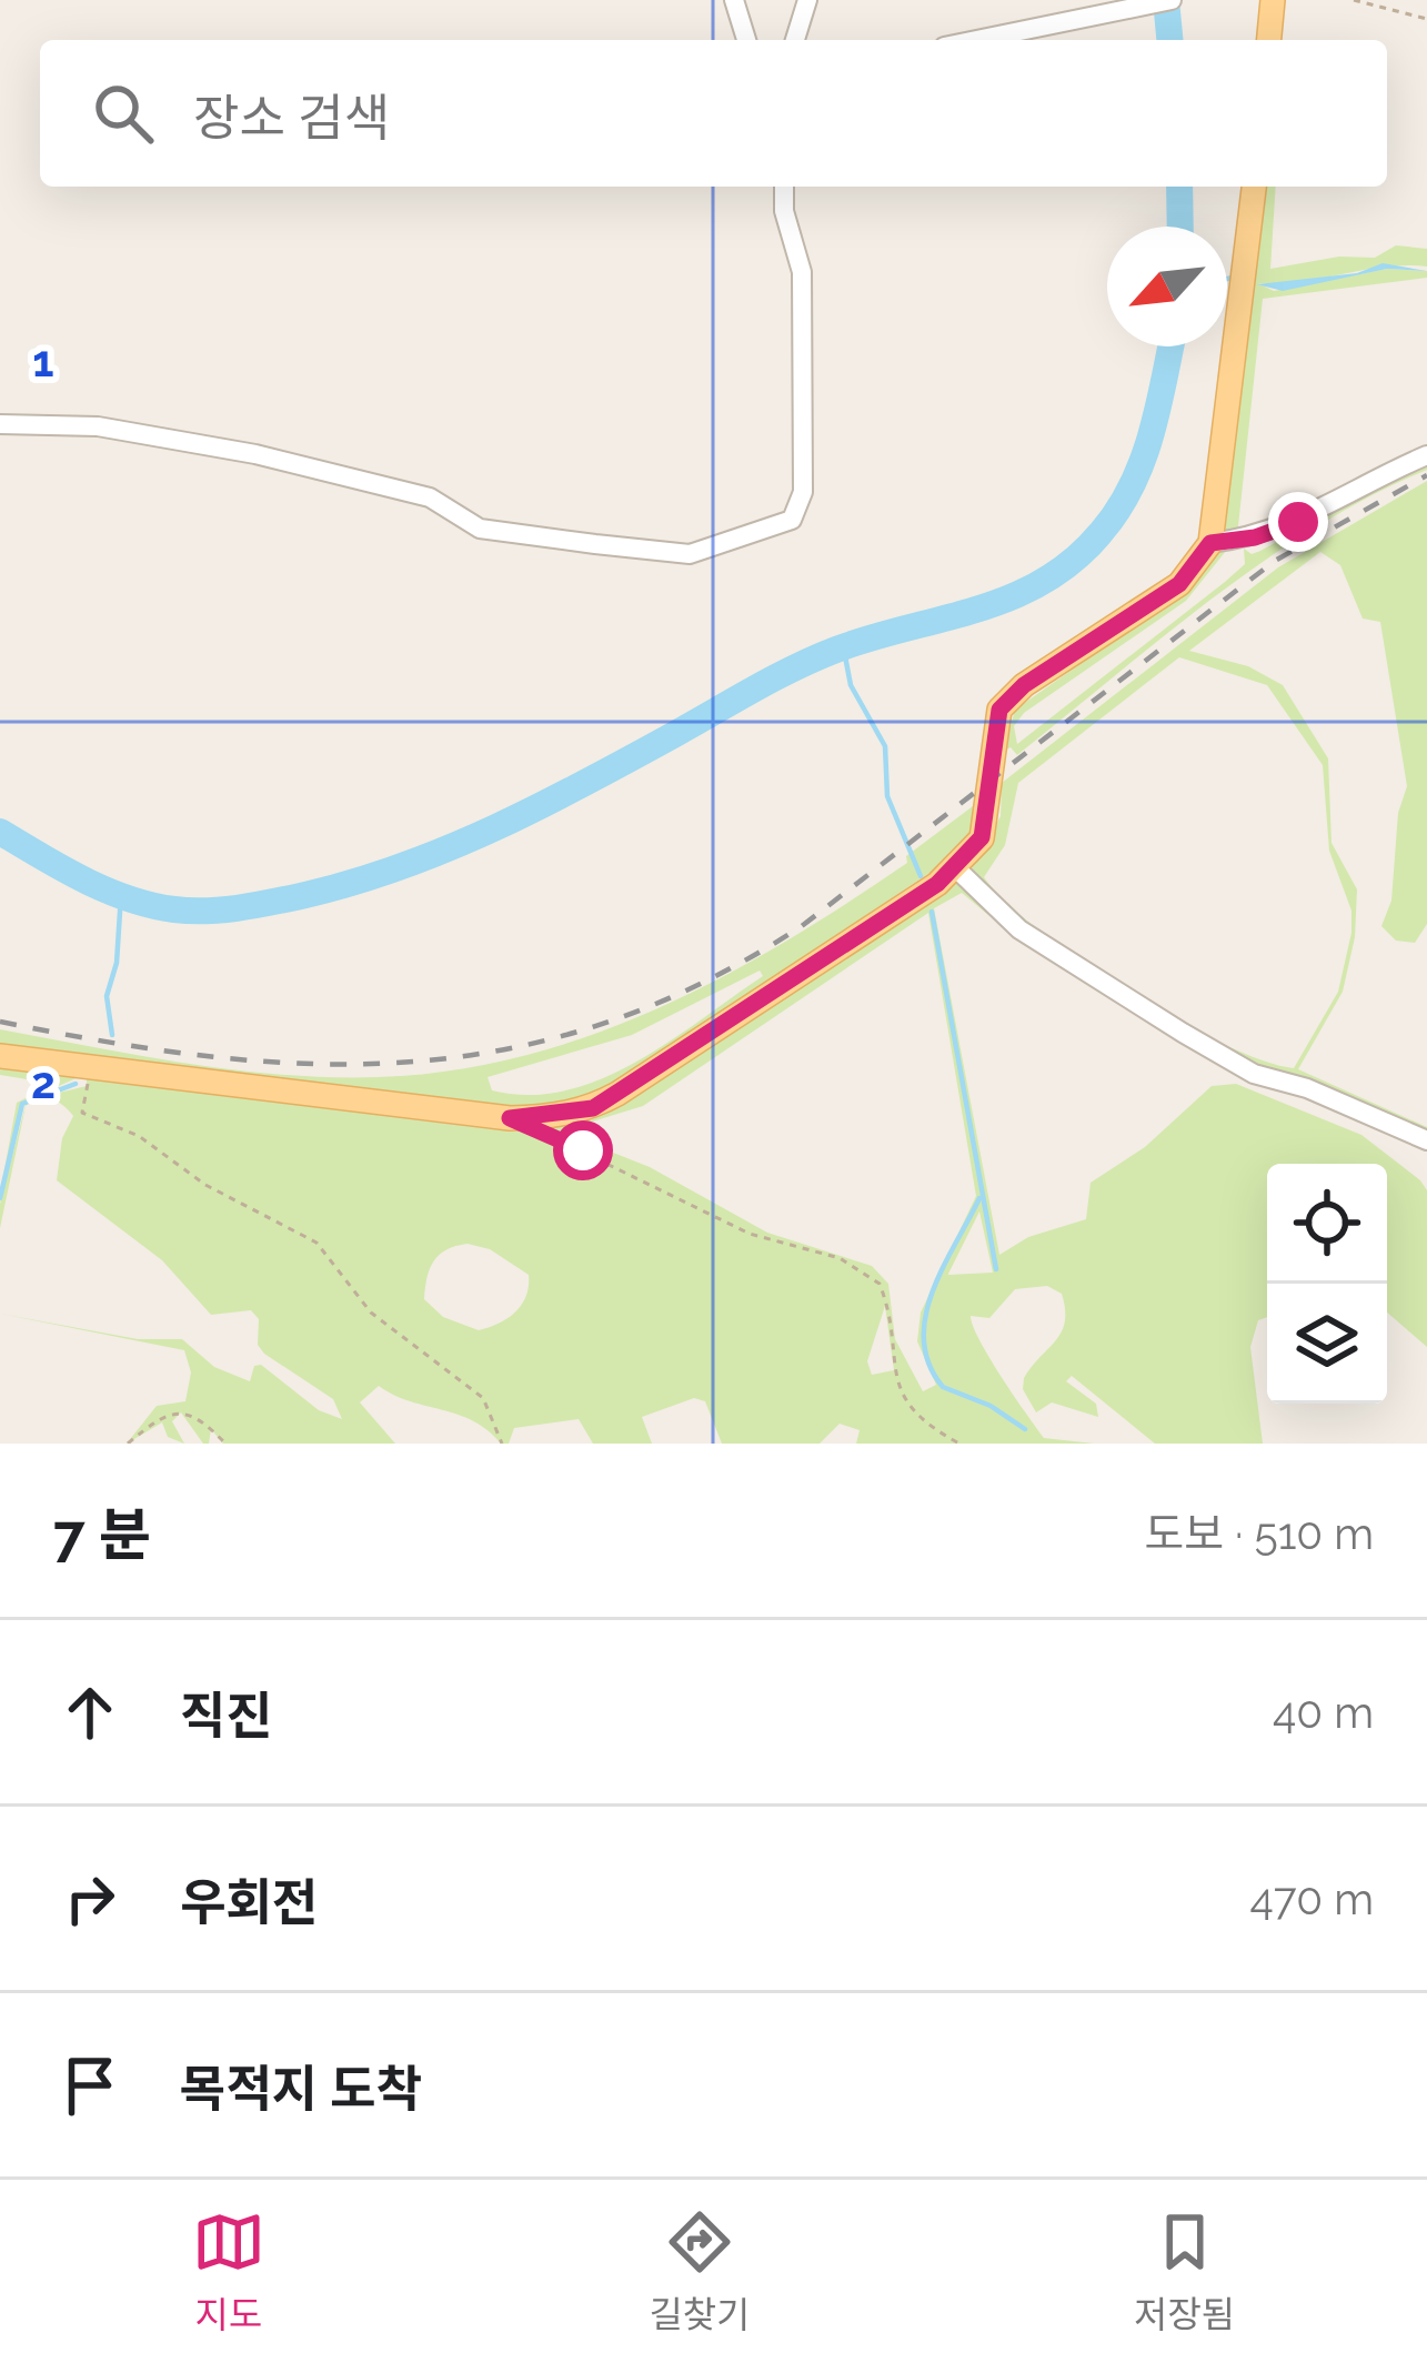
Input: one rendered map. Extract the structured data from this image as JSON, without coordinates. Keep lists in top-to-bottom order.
{
  "north": "bottom left",
  "page": {
    "search": "장소 검색",
    "heading": ["7 분", "도보 · 510 m"],
    "list": [
      ["직진", "40 m"],
      ["우회전", "470 m"],
      "목적지 도착"
    ],
    "nav": ["지도", "길찾기", "저장됨"]
  },
  "grid": {
    "rows": ["1", "2"]
  }
}
